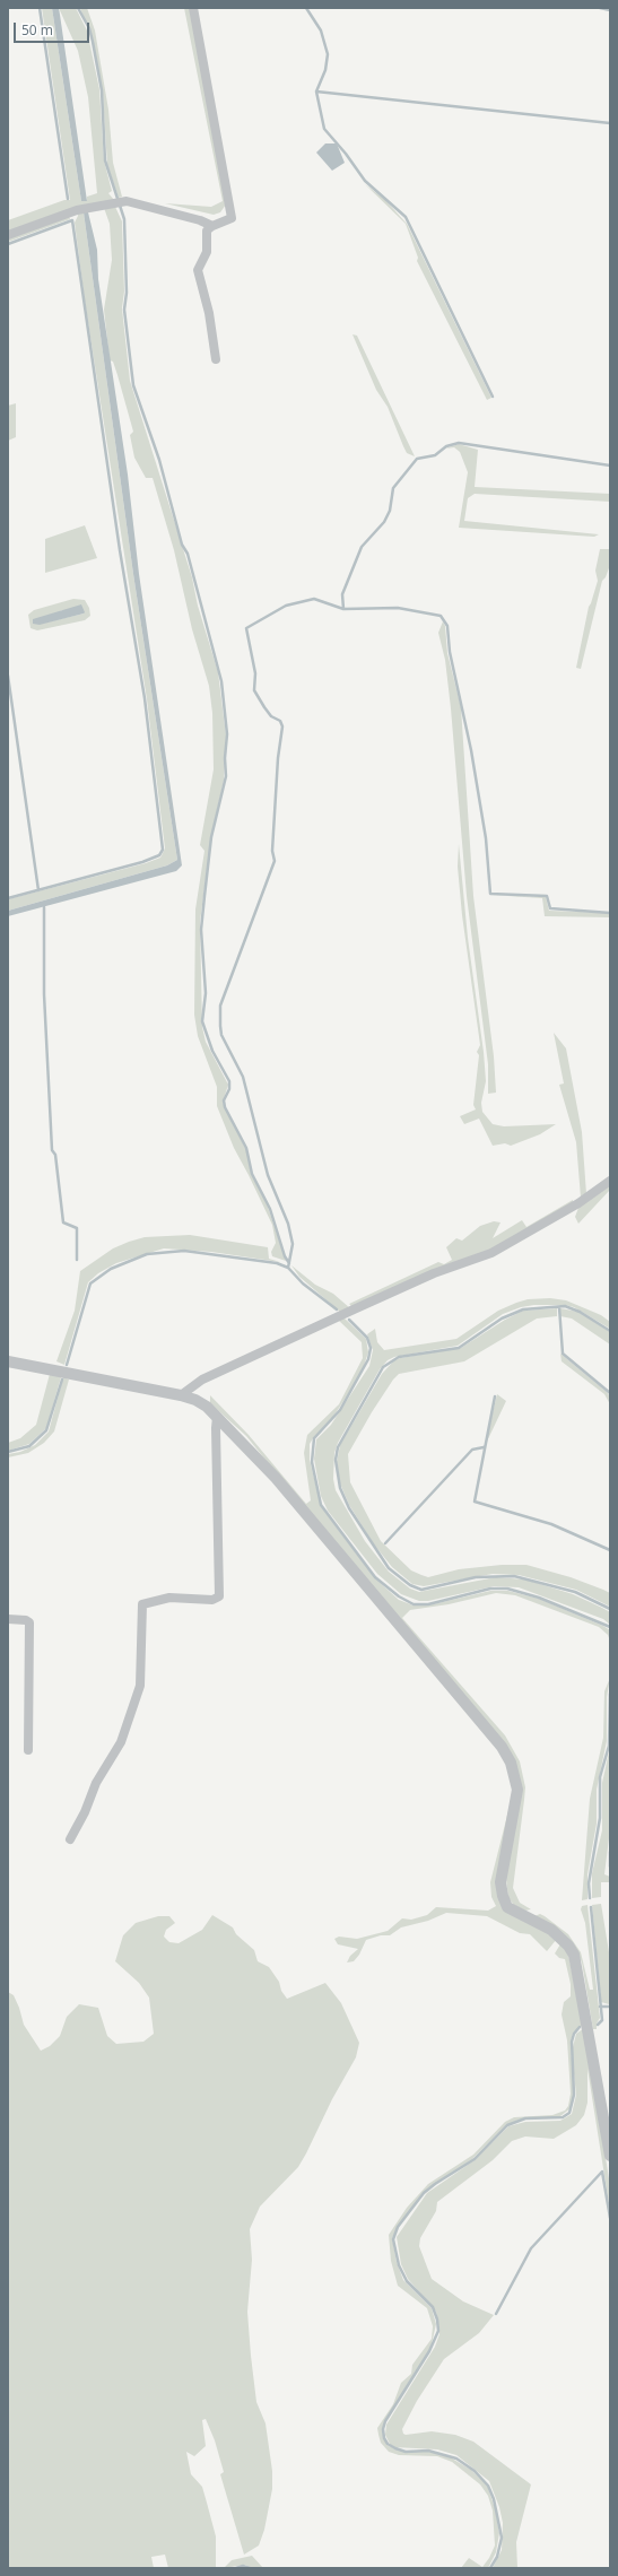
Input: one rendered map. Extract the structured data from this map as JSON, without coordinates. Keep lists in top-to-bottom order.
{
  "scale_bar": "50 m"
}
